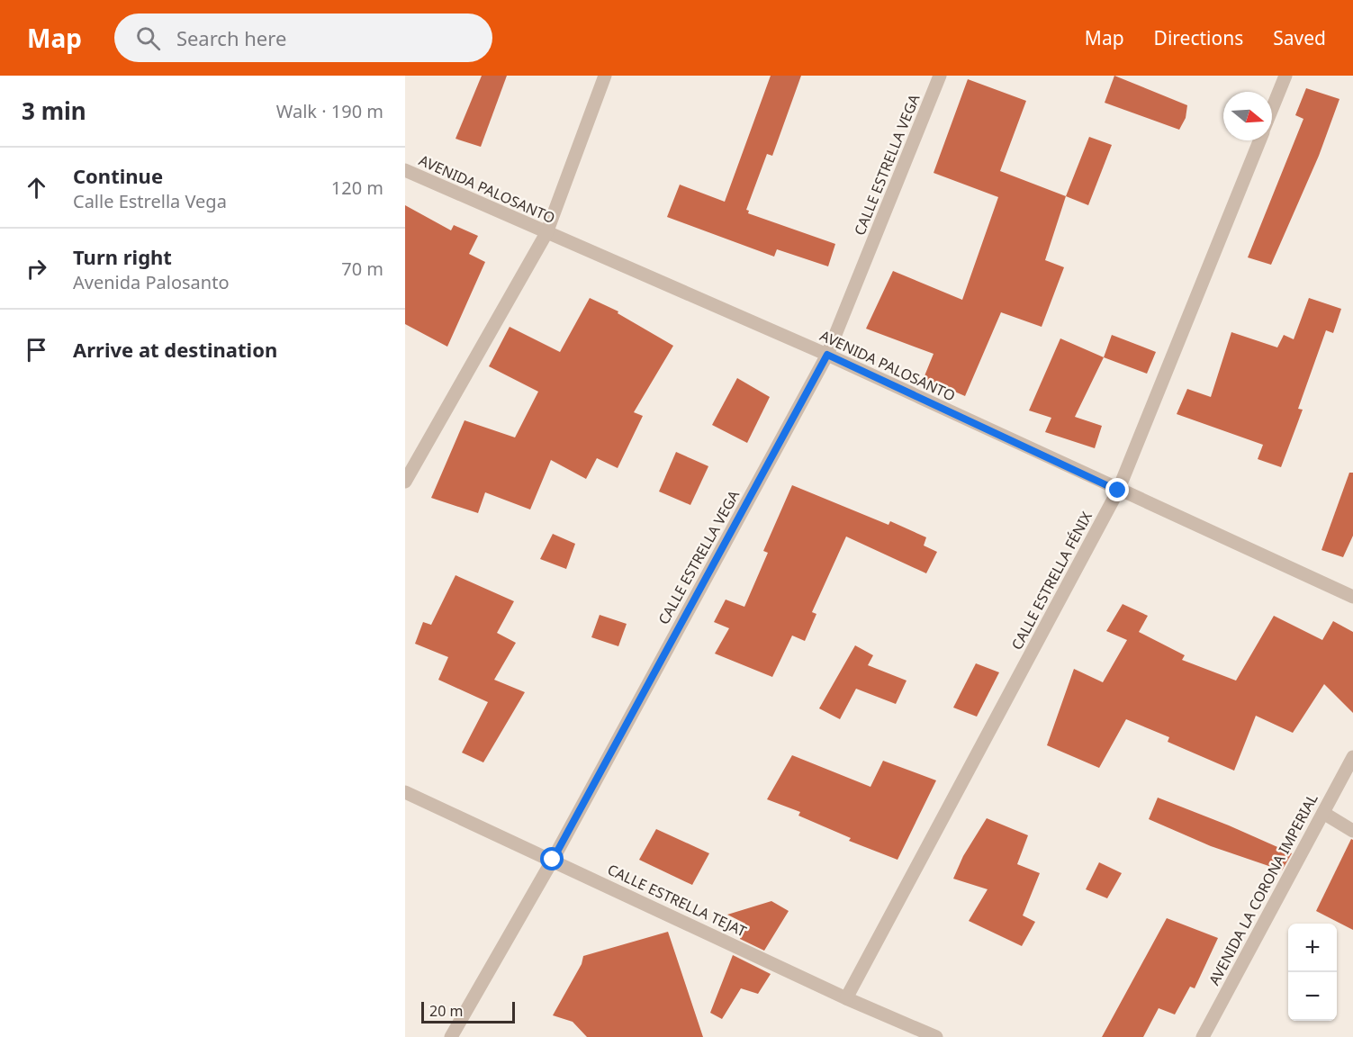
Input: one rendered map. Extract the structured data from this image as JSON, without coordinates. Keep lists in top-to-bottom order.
{
  "streets": {
    "street": [
      "CALLE ESTRELLA VEGA",
      "AVENIDA PALOSANTO",
      "CALLE ESTRELLA FÉNIX",
      "AVENIDA LA CORONA IMPERIAL",
      "CALLE ESTRELLA TEJAT"
    ]
  },
  "crossings": [
    ["CALLE ESTRELLA VEGA", "AVENIDA PALOSANTO"],
    ["CALLE ESTRELLA VEGA", "CALLE ESTRELLA TEJAT"],
    ["AVENIDA PALOSANTO", "CALLE ESTRELLA FÉNIX"],
    ["CALLE ESTRELLA FÉNIX", "CALLE ESTRELLA TEJAT"]
  ],
  "scale_bar": "20 m",
  "north": "right",
  "page": {
    "header": "Map",
    "search": "Search here",
    "nav": ["Map", "Directions", "Saved"],
    "heading": ["3 min", "Walk · 190 m"],
    "list": [
      ["Continue", "Calle Estrella Vega", "120 m"],
      ["Turn right", "Avenida Palosanto", "70 m"],
      "Arrive at destination"
    ],
    "map_buttons": ["+", "−"],
    "scale": "20 m"
  }
}
